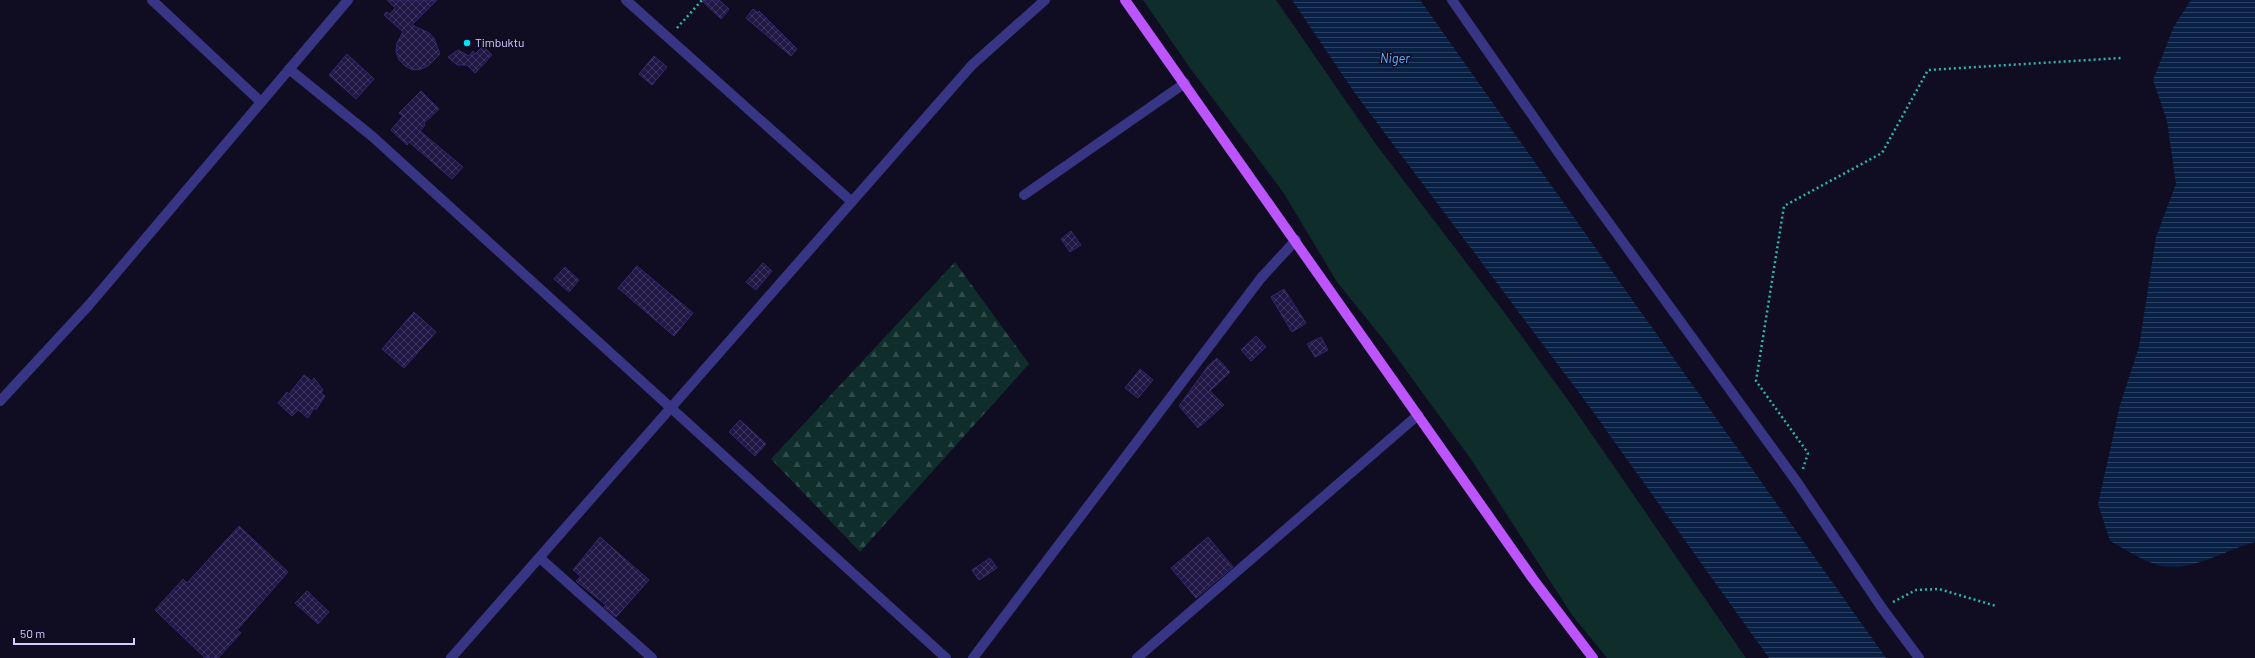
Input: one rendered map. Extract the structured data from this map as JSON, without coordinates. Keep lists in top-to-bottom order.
{
  "water": ["Niger"],
  "places": ["Timbuktu"],
  "scale_bar": "50 m"
}
